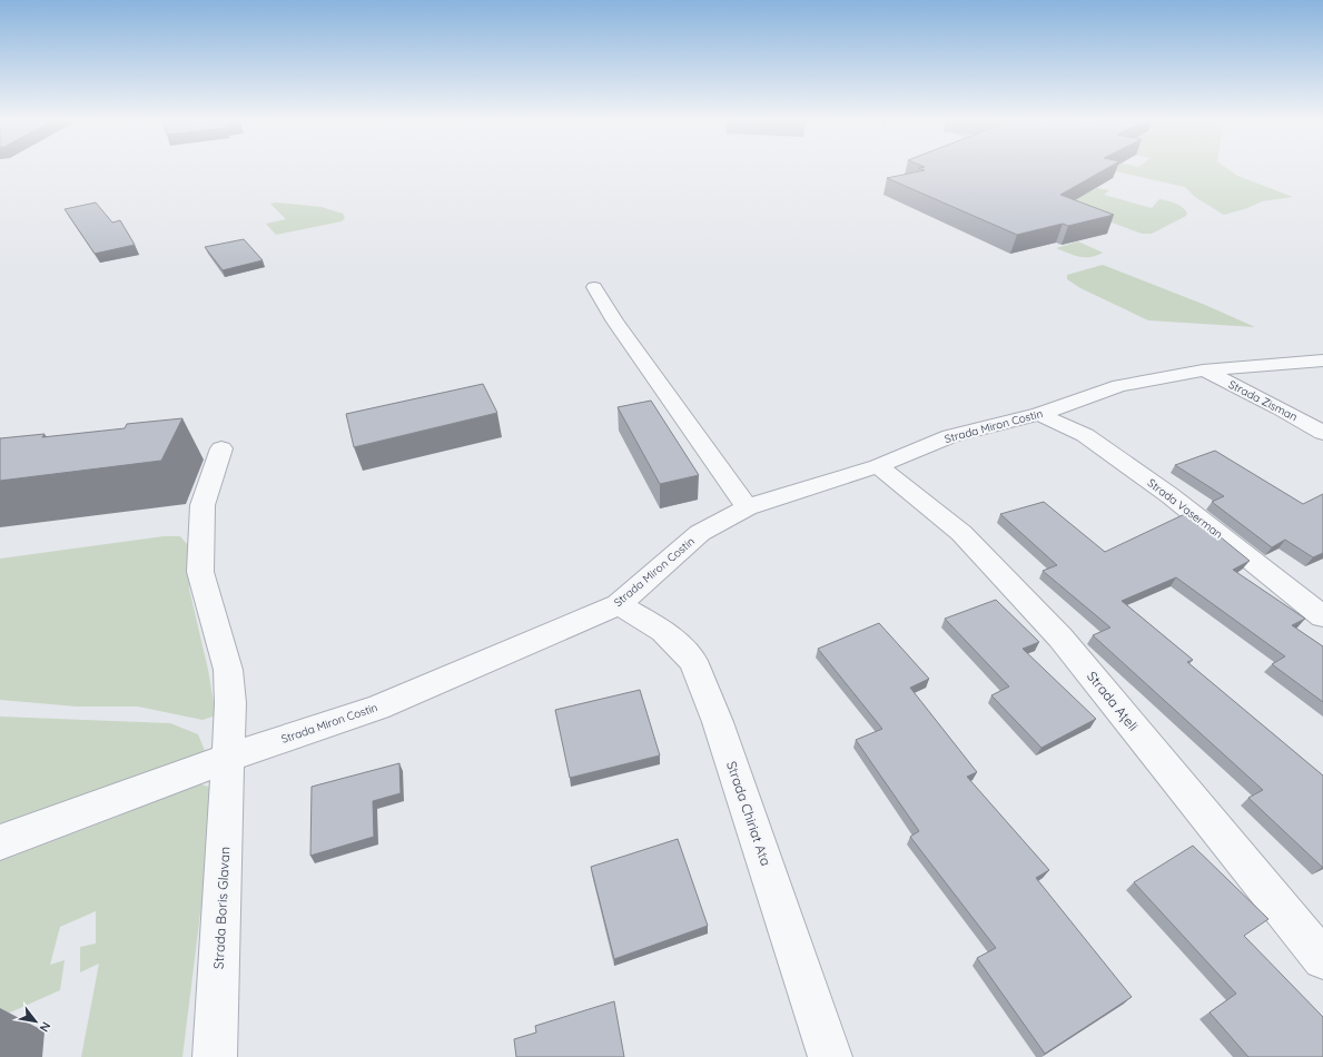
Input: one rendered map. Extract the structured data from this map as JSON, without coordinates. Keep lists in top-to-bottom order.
{
  "streets": {
    "street": [
      "Strada Zisman",
      "Strada Miron Costin",
      "Strada Vaserman",
      "Strada Ațeli",
      "Strada Chiriat Ata",
      "Strada Boris Glavan"
    ]
  },
  "crossings": [
    ["Strada Zisman", "Strada Miron Costin"],
    ["Strada Miron Costin", "Strada Vaserman"],
    ["Strada Miron Costin", "Strada Ațeli"],
    ["Strada Miron Costin", "Strada Chiriat Ata"],
    ["Strada Miron Costin", "Strada Boris Glavan"]
  ],
  "north": "bottom right"
}
